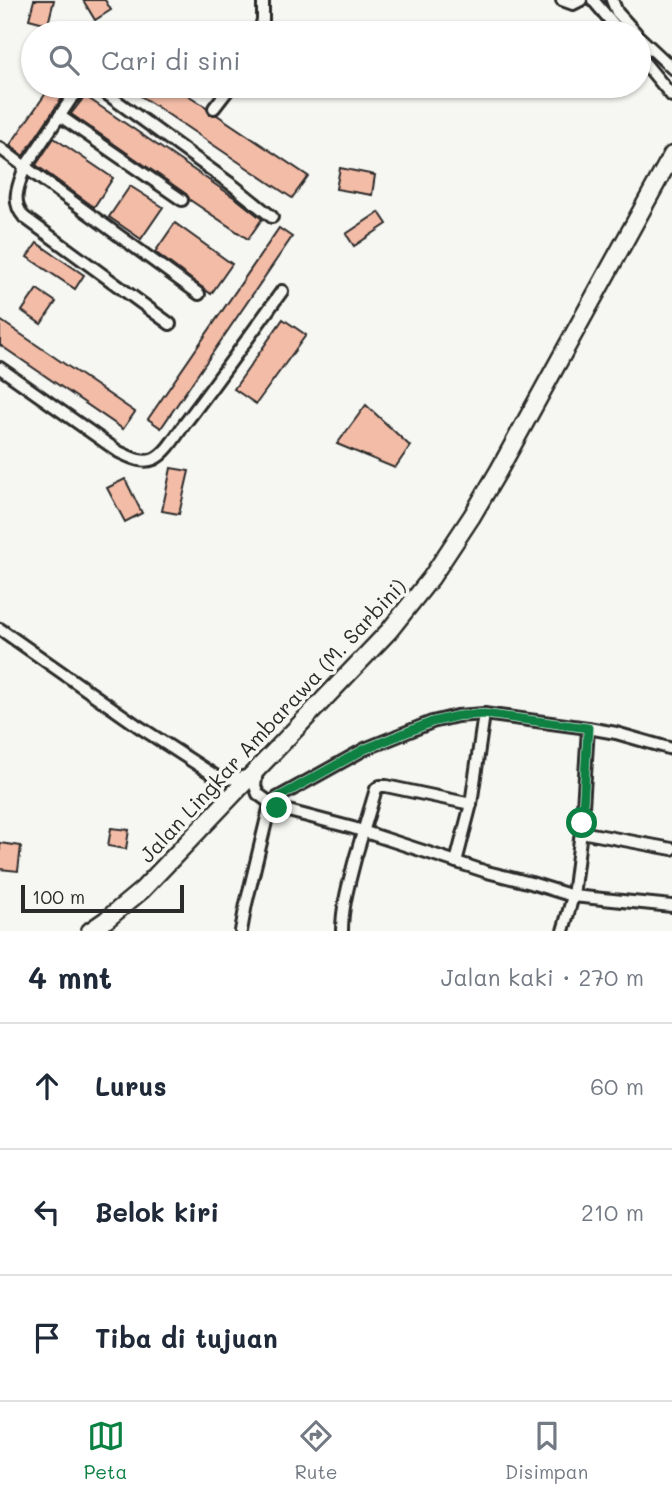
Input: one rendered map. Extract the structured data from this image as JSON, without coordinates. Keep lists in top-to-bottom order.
{
  "streets": {
    "highway": ["Jalan Lingkar Ambarawa (M. Sarbini)"]
  },
  "scale_bar": "100 m",
  "page": {
    "search": "Cari di sini",
    "scale": "100 m",
    "heading": ["4 mnt", "Jalan kaki · 270 m"],
    "list": [
      ["Lurus", "60 m"],
      ["Belok kiri", "210 m"],
      "Tiba di tujuan"
    ],
    "nav": ["Peta", "Rute", "Disimpan"]
  }
}
